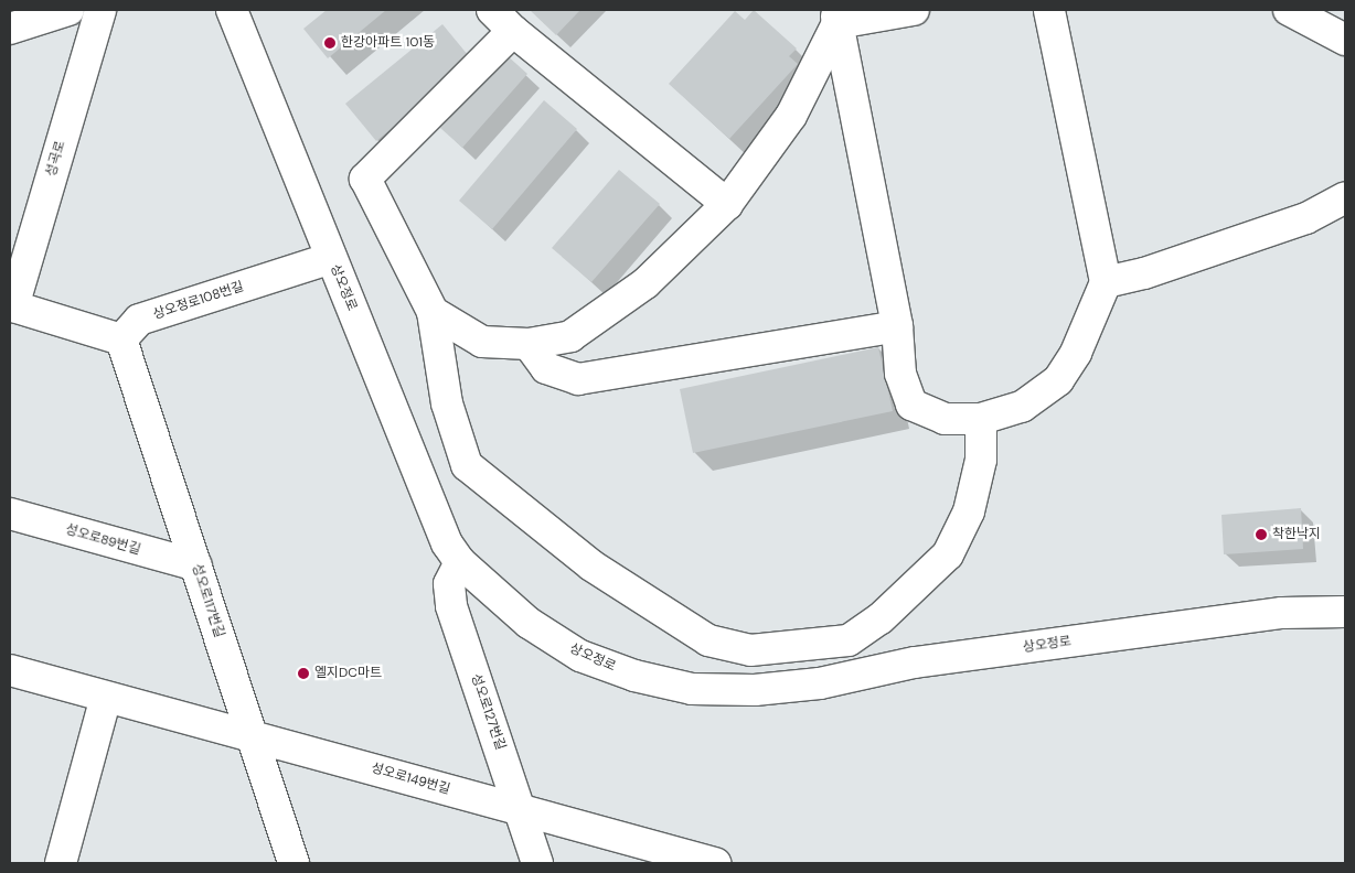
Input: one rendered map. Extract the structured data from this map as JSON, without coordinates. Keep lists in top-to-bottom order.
{
  "streets": {
    "street": [
      "성곡로",
      "상오정로",
      "상오정로108번길",
      "성오로89번길",
      "성오로117번길",
      "성오로127번길",
      "성오로149번길"
    ]
  },
  "crossings": [
    ["상오정로", "상오정로108번길"],
    ["상오정로", "성오로127번길"],
    ["상오정로108번길", "성오로117번길"],
    ["성오로89번길", "성오로117번길"],
    ["성오로117번길", "성오로149번길"],
    ["성오로127번길", "성오로149번길"]
  ],
  "places": ["한강아파트 101동", "착한낙지", "엘지DC마트"]
}
